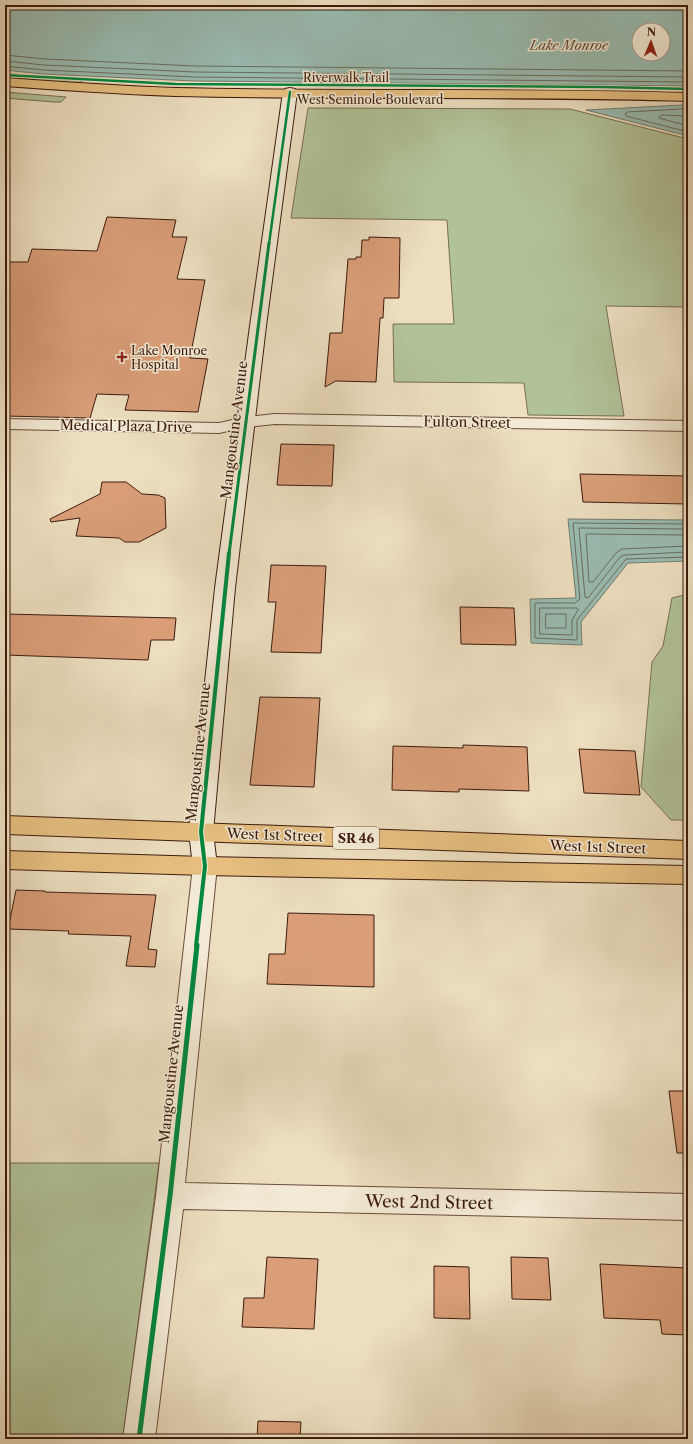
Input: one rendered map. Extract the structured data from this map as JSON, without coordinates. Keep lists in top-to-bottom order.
{
  "streets": {
    "main road": ["West Seminole Boulevard", "West 1st Street", "SR 46"],
    "street": [
      "Fulton Street",
      "Medical Plaza Drive",
      "Mangoustine Avenue",
      "West 2nd Street"
    ],
    "cycle path": ["Riverwalk Trail"]
  },
  "crossings": [
    ["West Seminole Boulevard", "Mangoustine Avenue"],
    ["Fulton Street", "Medical Plaza Drive"],
    ["Fulton Street", "Mangoustine Avenue"],
    ["Medical Plaza Drive", "Mangoustine Avenue"],
    ["Mangoustine Avenue", "West 1st Street"],
    ["Mangoustine Avenue", "West 2nd Street"]
  ],
  "water": ["Lake Monroe"],
  "places": {
    "health": ["Lake Monroe Hospital"]
  },
  "north": "top"
}
